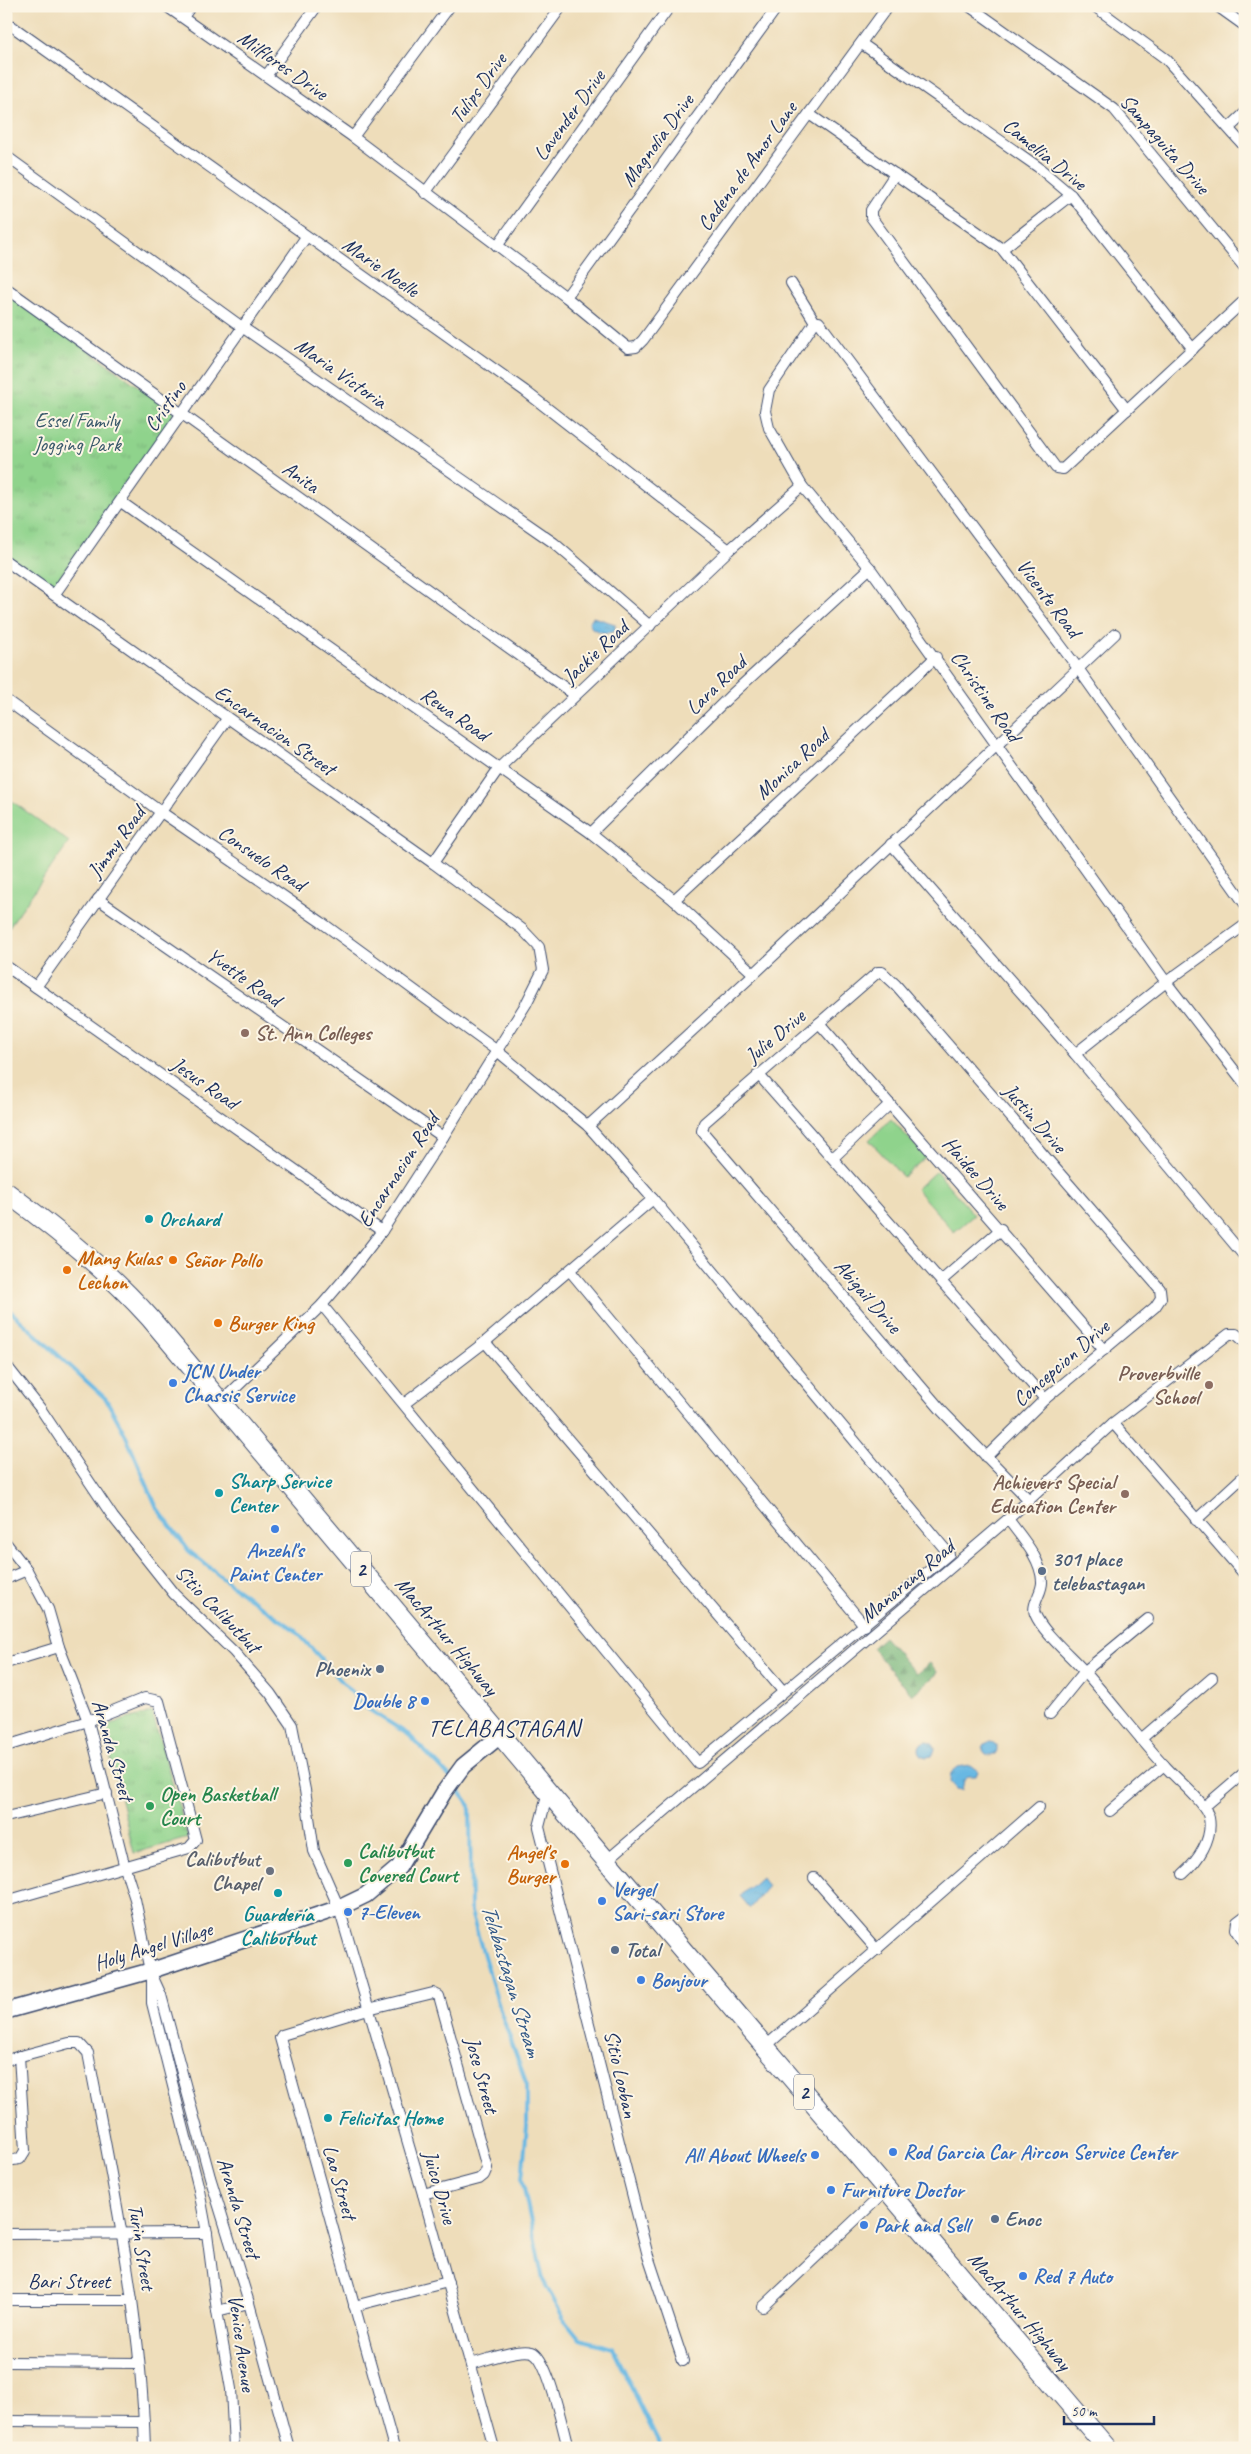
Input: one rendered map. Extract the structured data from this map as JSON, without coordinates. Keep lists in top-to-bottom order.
{
  "streets": {
    "highway": ["2", "MacArthur Highway"],
    "street": [
      "Milflores Drive",
      "Tulips Drive",
      "Lavender Drive",
      "Magnolia Drive",
      "Sampaguita Drive",
      "Camellia Drive",
      "Cadena de Amor Lane",
      "Marie Noelle",
      "Maria Victoria",
      "Cristino",
      "Anita",
      "Vicente Road",
      "Jackie Road",
      "Lara Road",
      "Christine Road",
      "Rewa Road",
      "Encarnacion Street",
      "Monica Road",
      "Jimmy Road",
      "Consuelo Road",
      "Yvette Road",
      "Julie Drive",
      "Jesus Road",
      "Justin Drive",
      "Encarnacion Road",
      "Haidee Drive",
      "Abigail Drive",
      "Concepcion Drive",
      "Manarang Road",
      "Sitio Calibutbut",
      "Aranda Street",
      "Holy Angel Village",
      "Sitio Looban",
      "Jose Street",
      "Lao Street",
      "Juico Drive",
      "Turin Street",
      "Bari Street",
      "Venice Avenue"
    ]
  },
  "crossings": [
    ["Milflores Drive", "Tulips Drive"],
    ["Milflores Drive", "Lavender Drive"],
    ["Milflores Drive", "Magnolia Drive"],
    ["Milflores Drive", "Cadena de Amor Lane"],
    ["Camellia Drive", "Cadena de Amor Lane"],
    ["Marie Noelle", "Cristino"],
    ["Marie Noelle", "Jackie Road"],
    ["Maria Victoria", "Cristino"],
    ["Maria Victoria", "Jackie Road"],
    ["Cristino", "Anita"],
    ["Cristino", "Rewa Road"],
    ["Cristino", "Encarnacion Street"],
    ["Anita", "Jackie Road"],
    ["Vicente Road", "Christine Road"],
    ["Jackie Road", "Christine Road"],
    ["Jackie Road", "Rewa Road"],
    ["Jackie Road", "Encarnacion Street"],
    ["Lara Road", "Christine Road"],
    ["Lara Road", "Rewa Road"],
    ["Christine Road", "Monica Road"],
    ["Rewa Road", "Monica Road"],
    ["Encarnacion Street", "Jimmy Road"],
    ["Encarnacion Street", "Encarnacion Road"],
    ["Jimmy Road", "Consuelo Road"],
    ["Jimmy Road", "Yvette Road"],
    ["Jimmy Road", "Jesus Road"],
    ["Consuelo Road", "Encarnacion Road"],
    ["Yvette Road", "Encarnacion Road"],
    ["Julie Drive", "Justin Drive"],
    ["Julie Drive", "Haidee Drive"],
    ["Julie Drive", "Abigail Drive"],
    ["Jesus Road", "Encarnacion Road"],
    ["Justin Drive", "Concepcion Drive"],
    ["Encarnacion Road", "MacArthur Highway"],
    ["Haidee Drive", "Concepcion Drive"],
    ["Abigail Drive", "Concepcion Drive"],
    ["Abigail Drive", "Manarang Road"],
    ["Manarang Road", "MacArthur Highway"],
    ["Sitio Calibutbut", "Holy Angel Village"],
    ["Sitio Calibutbut", "Juico Drive"],
    ["MacArthur Highway", "Holy Angel Village"],
    ["MacArthur Highway", "Sitio Looban"],
    ["Aranda Street", "Holy Angel Village"],
    ["Aranda Street", "Venice Avenue"],
    ["Holy Angel Village", "Juico Drive"],
    ["Jose Street", "Lao Street"],
    ["Jose Street", "Juico Drive"],
    ["Lao Street", "Juico Drive"],
    ["Turin Street", "Bari Street"]
  ],
  "districts": ["TELABASTAGAN"],
  "water": ["Telabastagan Stream"],
  "parks": ["Essel Family Jogging Park"],
  "places": [
    "St. Ann Colleges",
    "Orchard",
    "Señor Pollo",
    "Mang Kulas Lechon",
    "Burger King",
    "JCN Under Chassis Service",
    "Proverbville School",
    "Sharp Service Center",
    "Achievers Special Education Center",
    "Anzehl's Paint Center",
    "301 place telebastagan",
    "Phoenix",
    "Double 8",
    "Open Basketball Court",
    "Calibutbut Covered Court",
    "Angel's Burger",
    "Calibutbut Chapel",
    "Guardería Calibutbut",
    "Vergel Sari-sari Store",
    "7-Eleven",
    "Total",
    "Bonjour",
    "Felicitas Home",
    "Rod Garcia Car Aircon Service Center",
    "All About Wheels",
    "Furniture Doctor",
    "Enoc",
    "Park and Sell",
    "Red 7 Auto"
  ],
  "scale_bar": "50 m"
}
